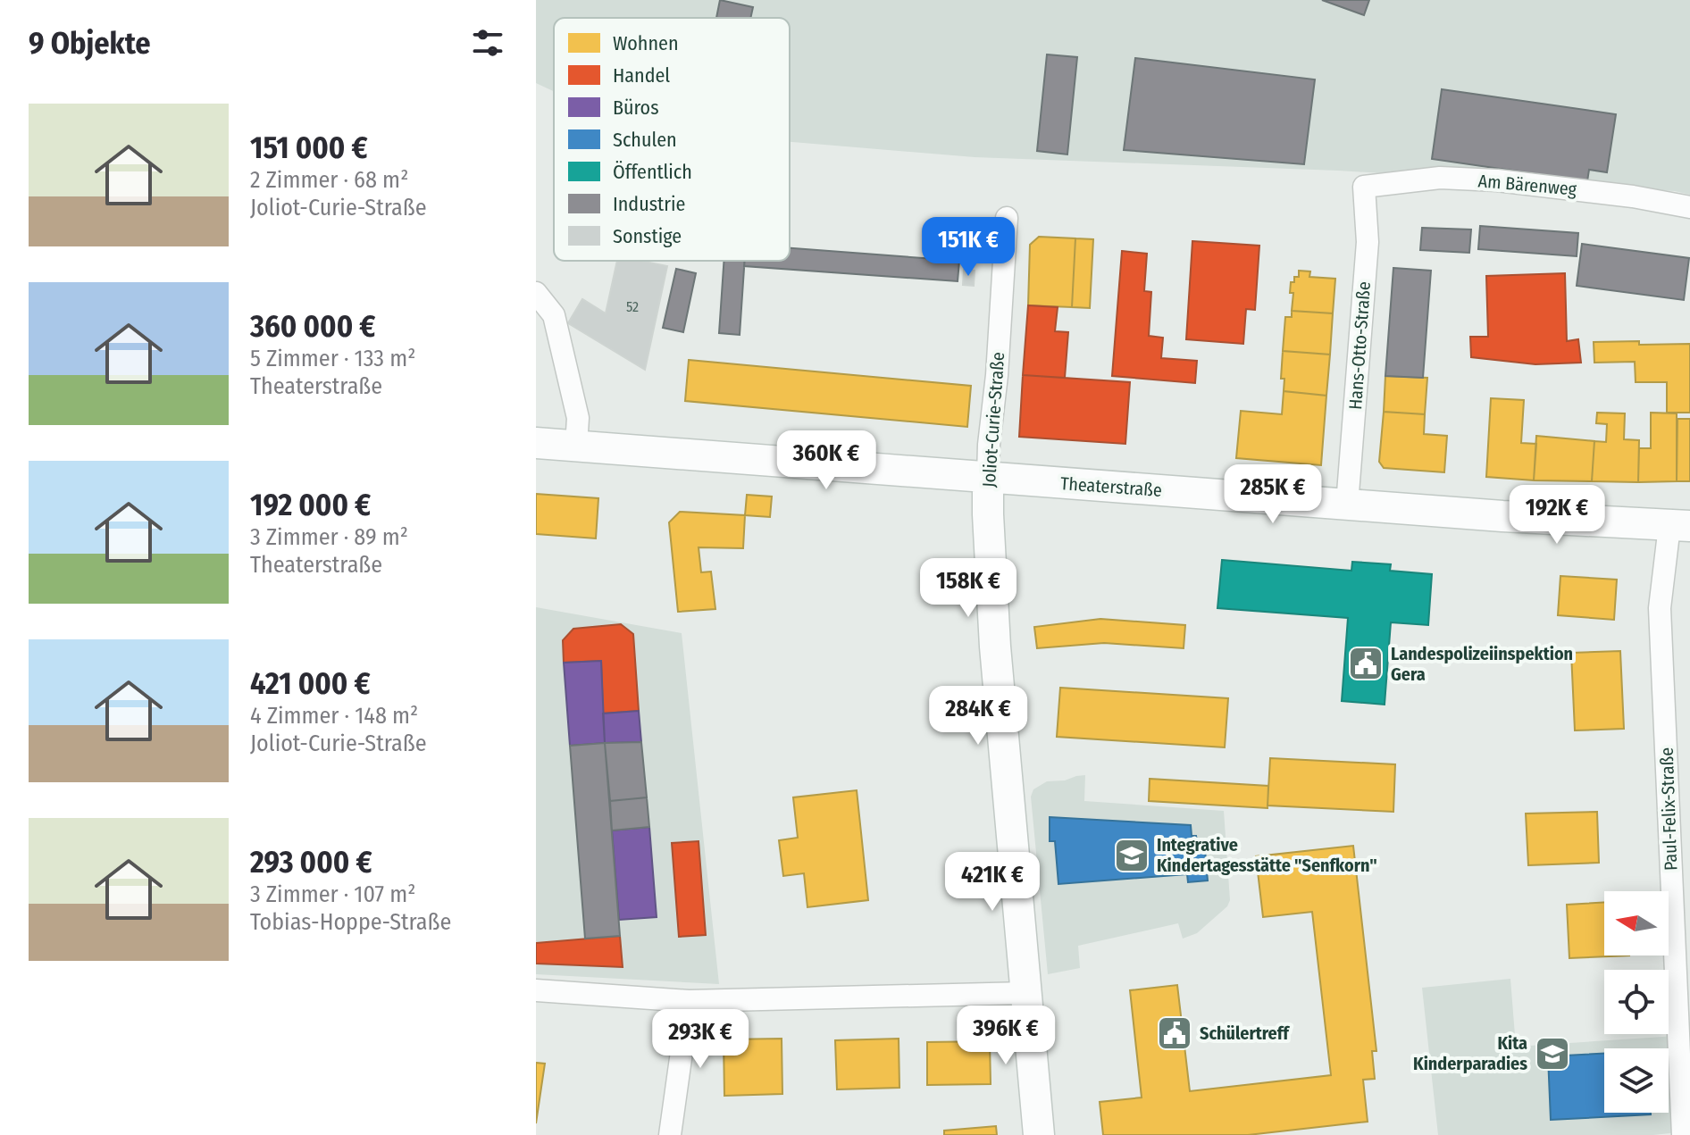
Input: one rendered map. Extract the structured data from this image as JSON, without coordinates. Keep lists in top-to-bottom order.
{
  "streets": {
    "main road": ["Joliot-Curie-Straße", "Theaterstraße"],
    "street": ["Am Bärenweg", "Hans-Otto-Straße", "Paul-Felix-Straße"]
  },
  "crossings": [
    ["Am Bärenweg", "Hans-Otto-Straße"],
    ["Hans-Otto-Straße", "Theaterstraße"],
    ["Joliot-Curie-Straße", "Theaterstraße"],
    ["Theaterstraße", "Paul-Felix-Straße"]
  ],
  "places": {
    "public building": ["Landespolizeiinspektion Gera", "Schülertreff"],
    "school or university": ["Integrative Kindertagesstätte \"Senfkorn\"", "Kita Kinderparadies"]
  },
  "house_numbers": ["52"],
  "legend": [
    "Wohnen",
    "Handel",
    "Büros",
    "Schulen",
    "Öffentlich",
    "Industrie",
    "Sonstige"
  ],
  "north": "left",
  "page": {
    "heading": "9 Objekte",
    "list": [
      {
        "name": "151 000 €",
        "note": "2 Zimmer · 68 m² · Joliot-Curie-Straße"
      },
      {
        "name": "360 000 €",
        "note": "5 Zimmer · 133 m² · Theaterstraße"
      },
      {
        "name": "192 000 €",
        "note": "3 Zimmer · 89 m² · Theaterstraße"
      },
      {
        "name": "421 000 €",
        "note": "4 Zimmer · 148 m² · Joliot-Curie-Straße"
      },
      {
        "name": "293 000 €",
        "note": "3 Zimmer · 107 m² · Tobias-Hoppe-Straße"
      }
    ],
    "price": [
      "151K €",
      "360K €",
      "285K €",
      "192K €",
      "158K €",
      "284K €",
      "421K €",
      "396K €",
      "293K €"
    ]
  }
}
